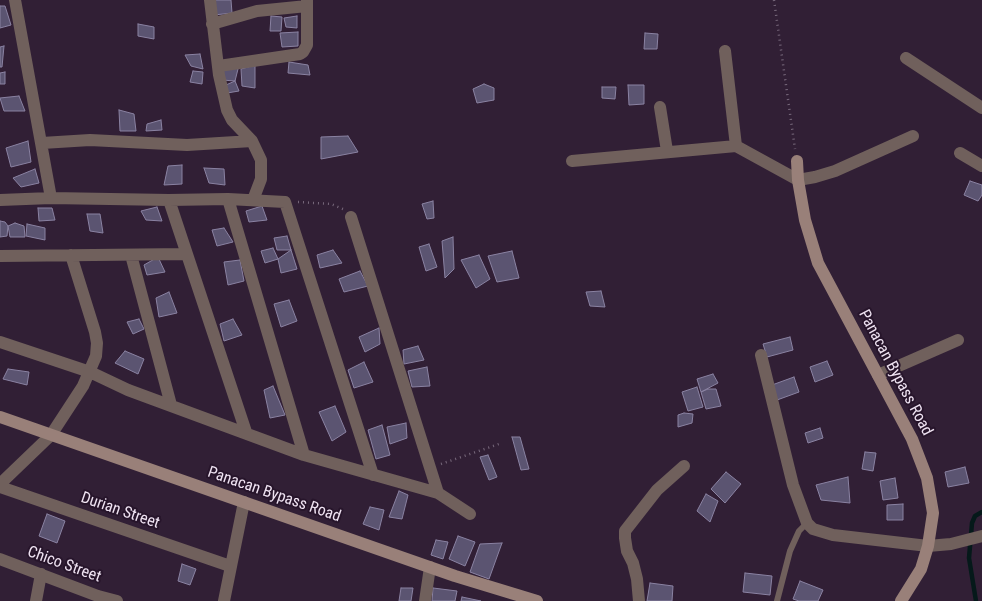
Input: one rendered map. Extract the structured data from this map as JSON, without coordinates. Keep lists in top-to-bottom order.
{
  "streets": {
    "main road": ["Panacan Bypass Road"],
    "street": ["Durian Street", "Chico Street"]
  }
}
